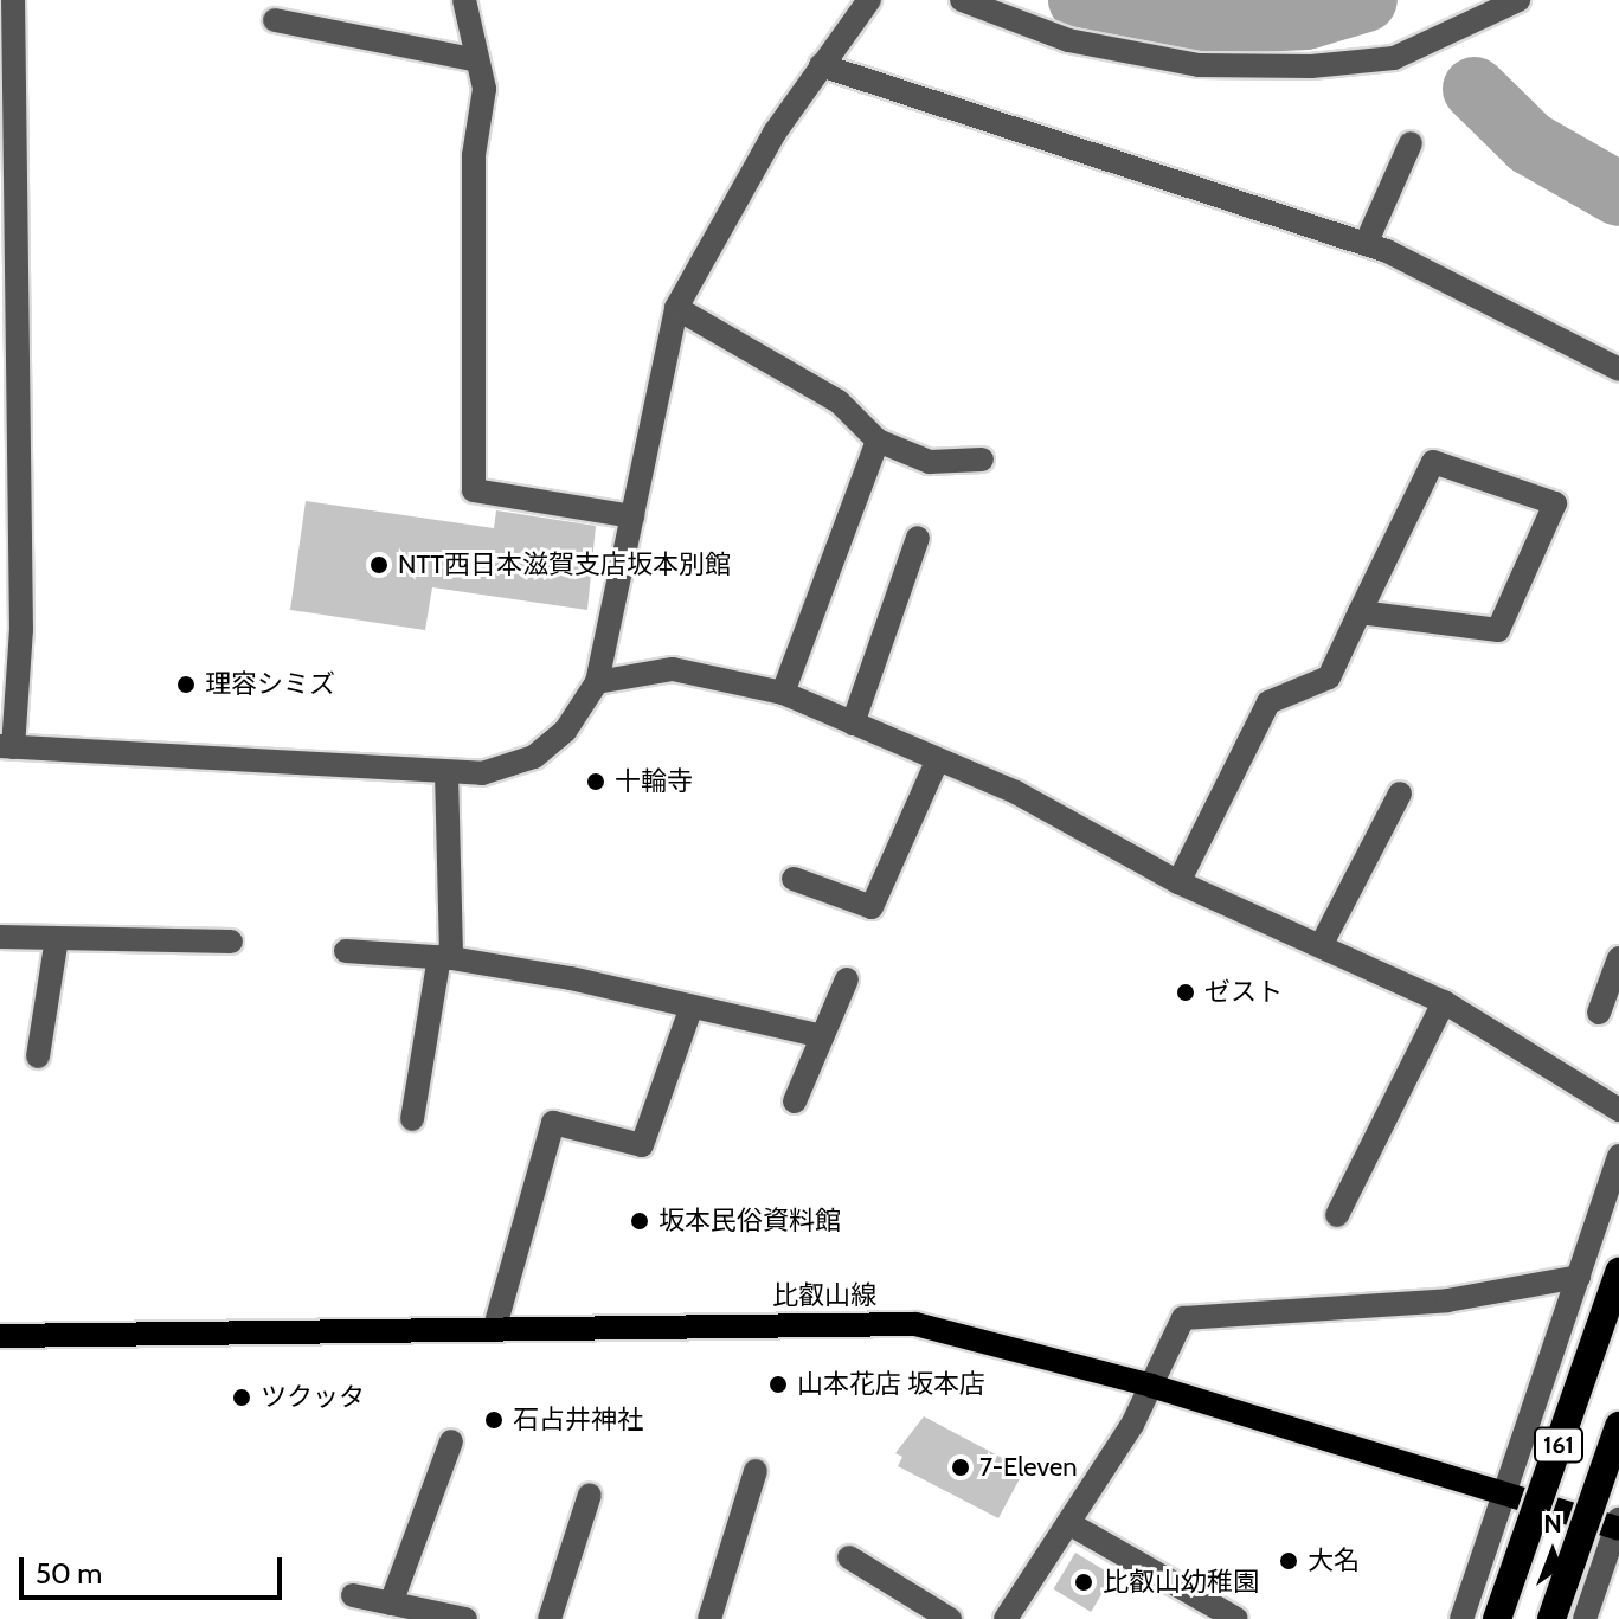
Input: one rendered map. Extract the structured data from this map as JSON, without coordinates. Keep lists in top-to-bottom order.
{
  "streets": {
    "highway": ["161"],
    "main road": ["比叡山線"]
  },
  "places": [
    "NTT西日本滋賀支店坂本別館",
    "理容シミズ",
    "十輪寺",
    "ゼスト",
    "坂本民俗資料館",
    "山本花店 坂本店",
    "ツクッタ",
    "石占井神社",
    "7-Eleven",
    "大名",
    "比叡山幼稚園"
  ],
  "scale_bar": "50 m",
  "north": "top"
}
